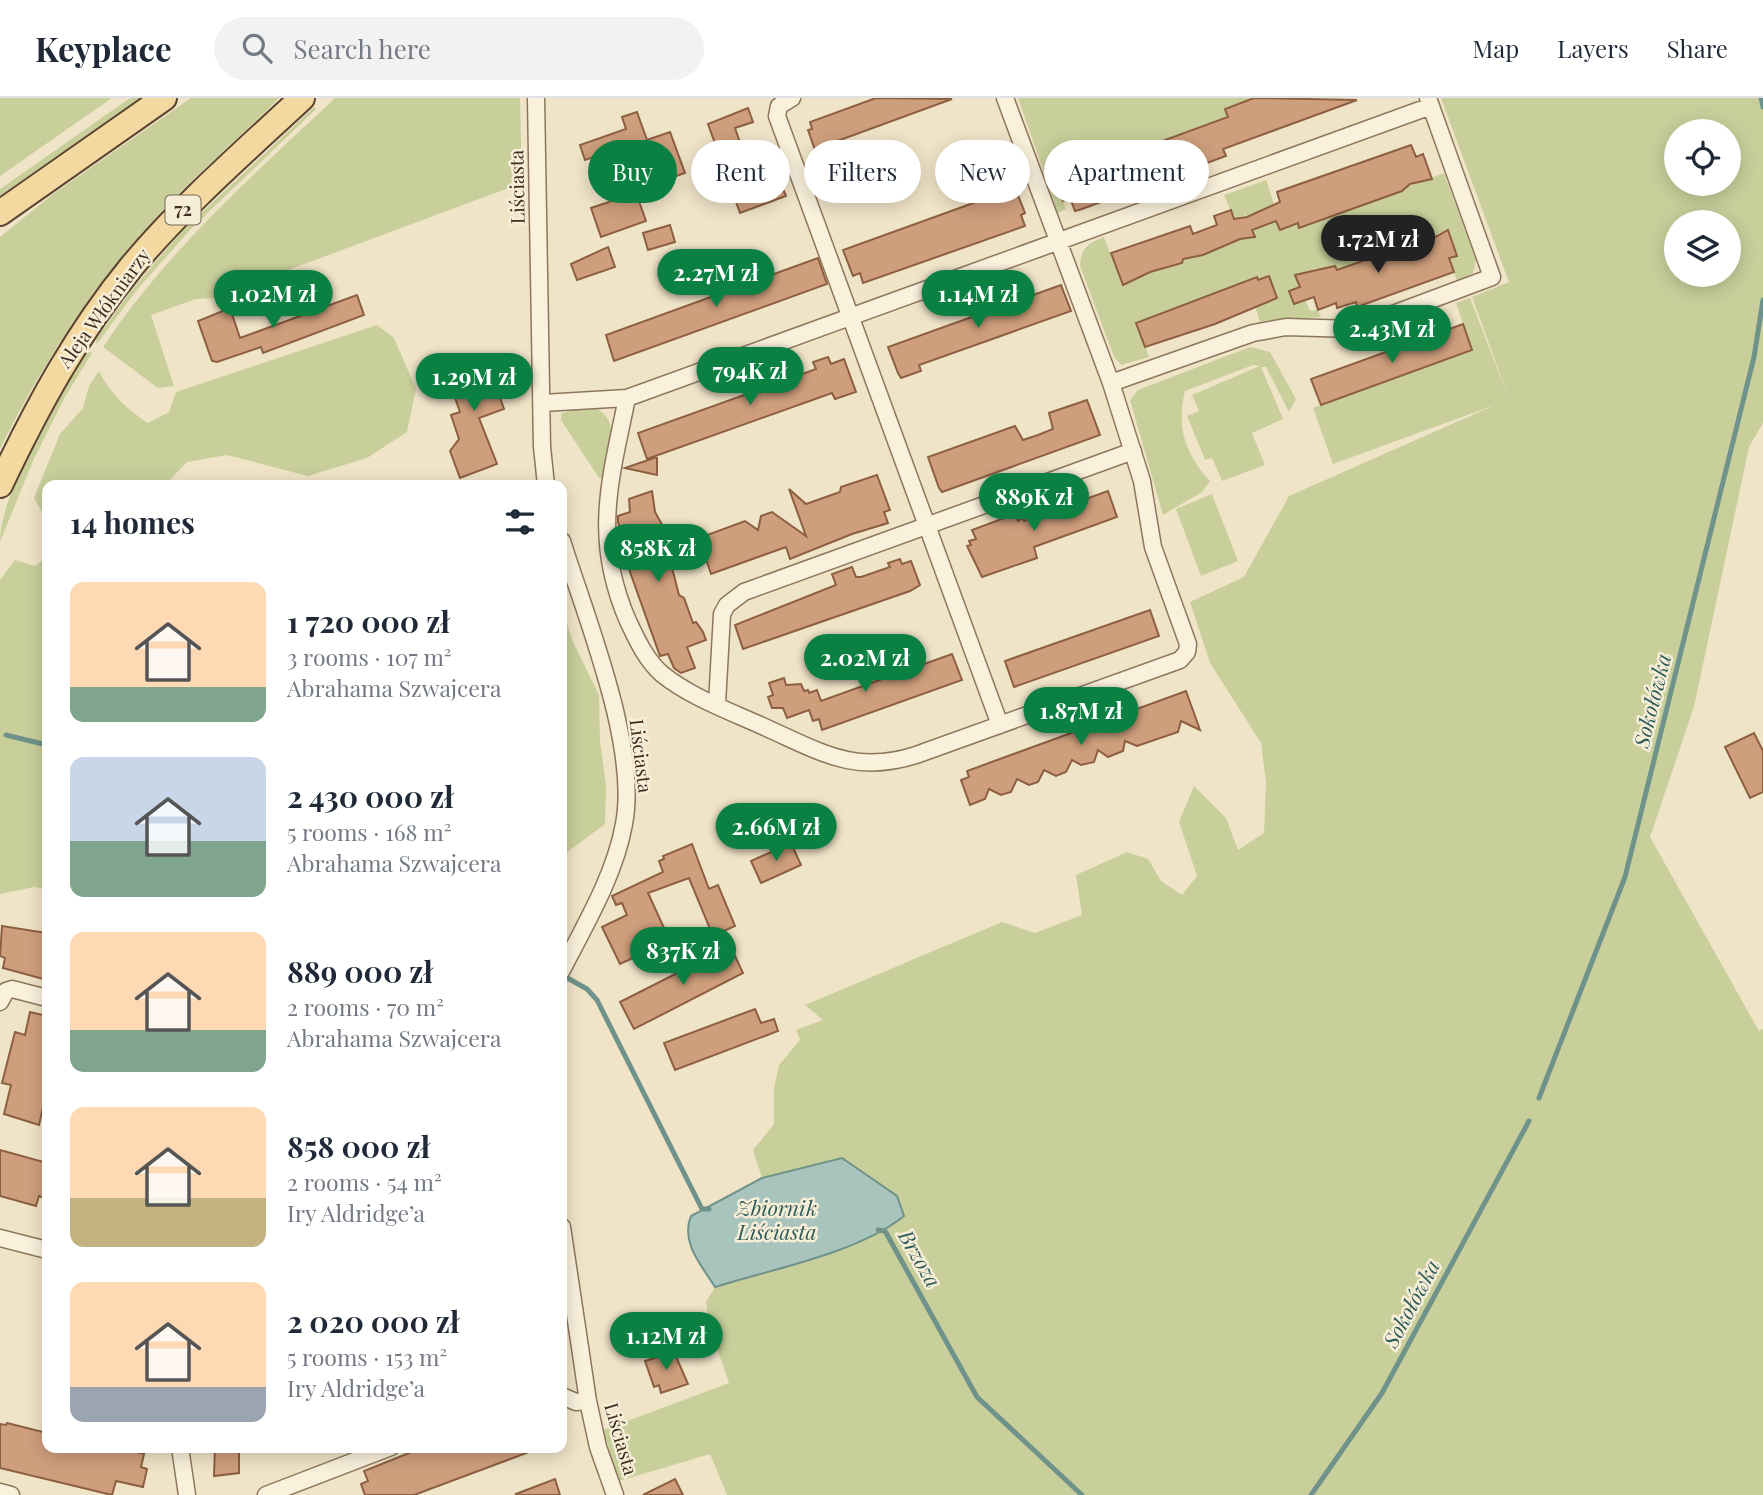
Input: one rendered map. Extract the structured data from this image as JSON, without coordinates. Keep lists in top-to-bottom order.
{
  "streets": {
    "main road": ["72", "Aleja Włókniarzy"],
    "street": ["Liściasta"]
  },
  "water": ["Sokołówka", "Zbiornik Liściasta", "Brzoza"],
  "page": {
    "header": "Keyplace",
    "search": "Search here",
    "nav": ["Map", "Layers", "Share"],
    "chip": [
      "Buy",
      "Rent",
      "Filters",
      "New",
      "Apartment"
    ],
    "price": [
      "1.72M zł",
      "2.27M zł",
      "1.02M zł",
      "1.14M zł",
      "2.43M zł",
      "794K zł",
      "1.29M zł",
      "889K zł",
      "858K zł",
      "2.02M zł",
      "1.87M zł",
      "2.66M zł",
      "837K zł",
      "1.12M zł"
    ],
    "heading": "14 homes",
    "list": [
      {
        "name": "1 720 000 zł",
        "note": "3 rooms · 107 m² · Abrahama Szwajcera"
      },
      {
        "name": "2 430 000 zł",
        "note": "5 rooms · 168 m² · Abrahama Szwajcera"
      },
      {
        "name": "889 000 zł",
        "note": "2 rooms · 70 m² · Abrahama Szwajcera"
      },
      {
        "name": "858 000 zł",
        "note": "2 rooms · 54 m² · Iry Aldridge’a"
      },
      {
        "name": "2 020 000 zł",
        "note": "5 rooms · 153 m² · Iry Aldridge’a"
      }
    ]
  }
}
